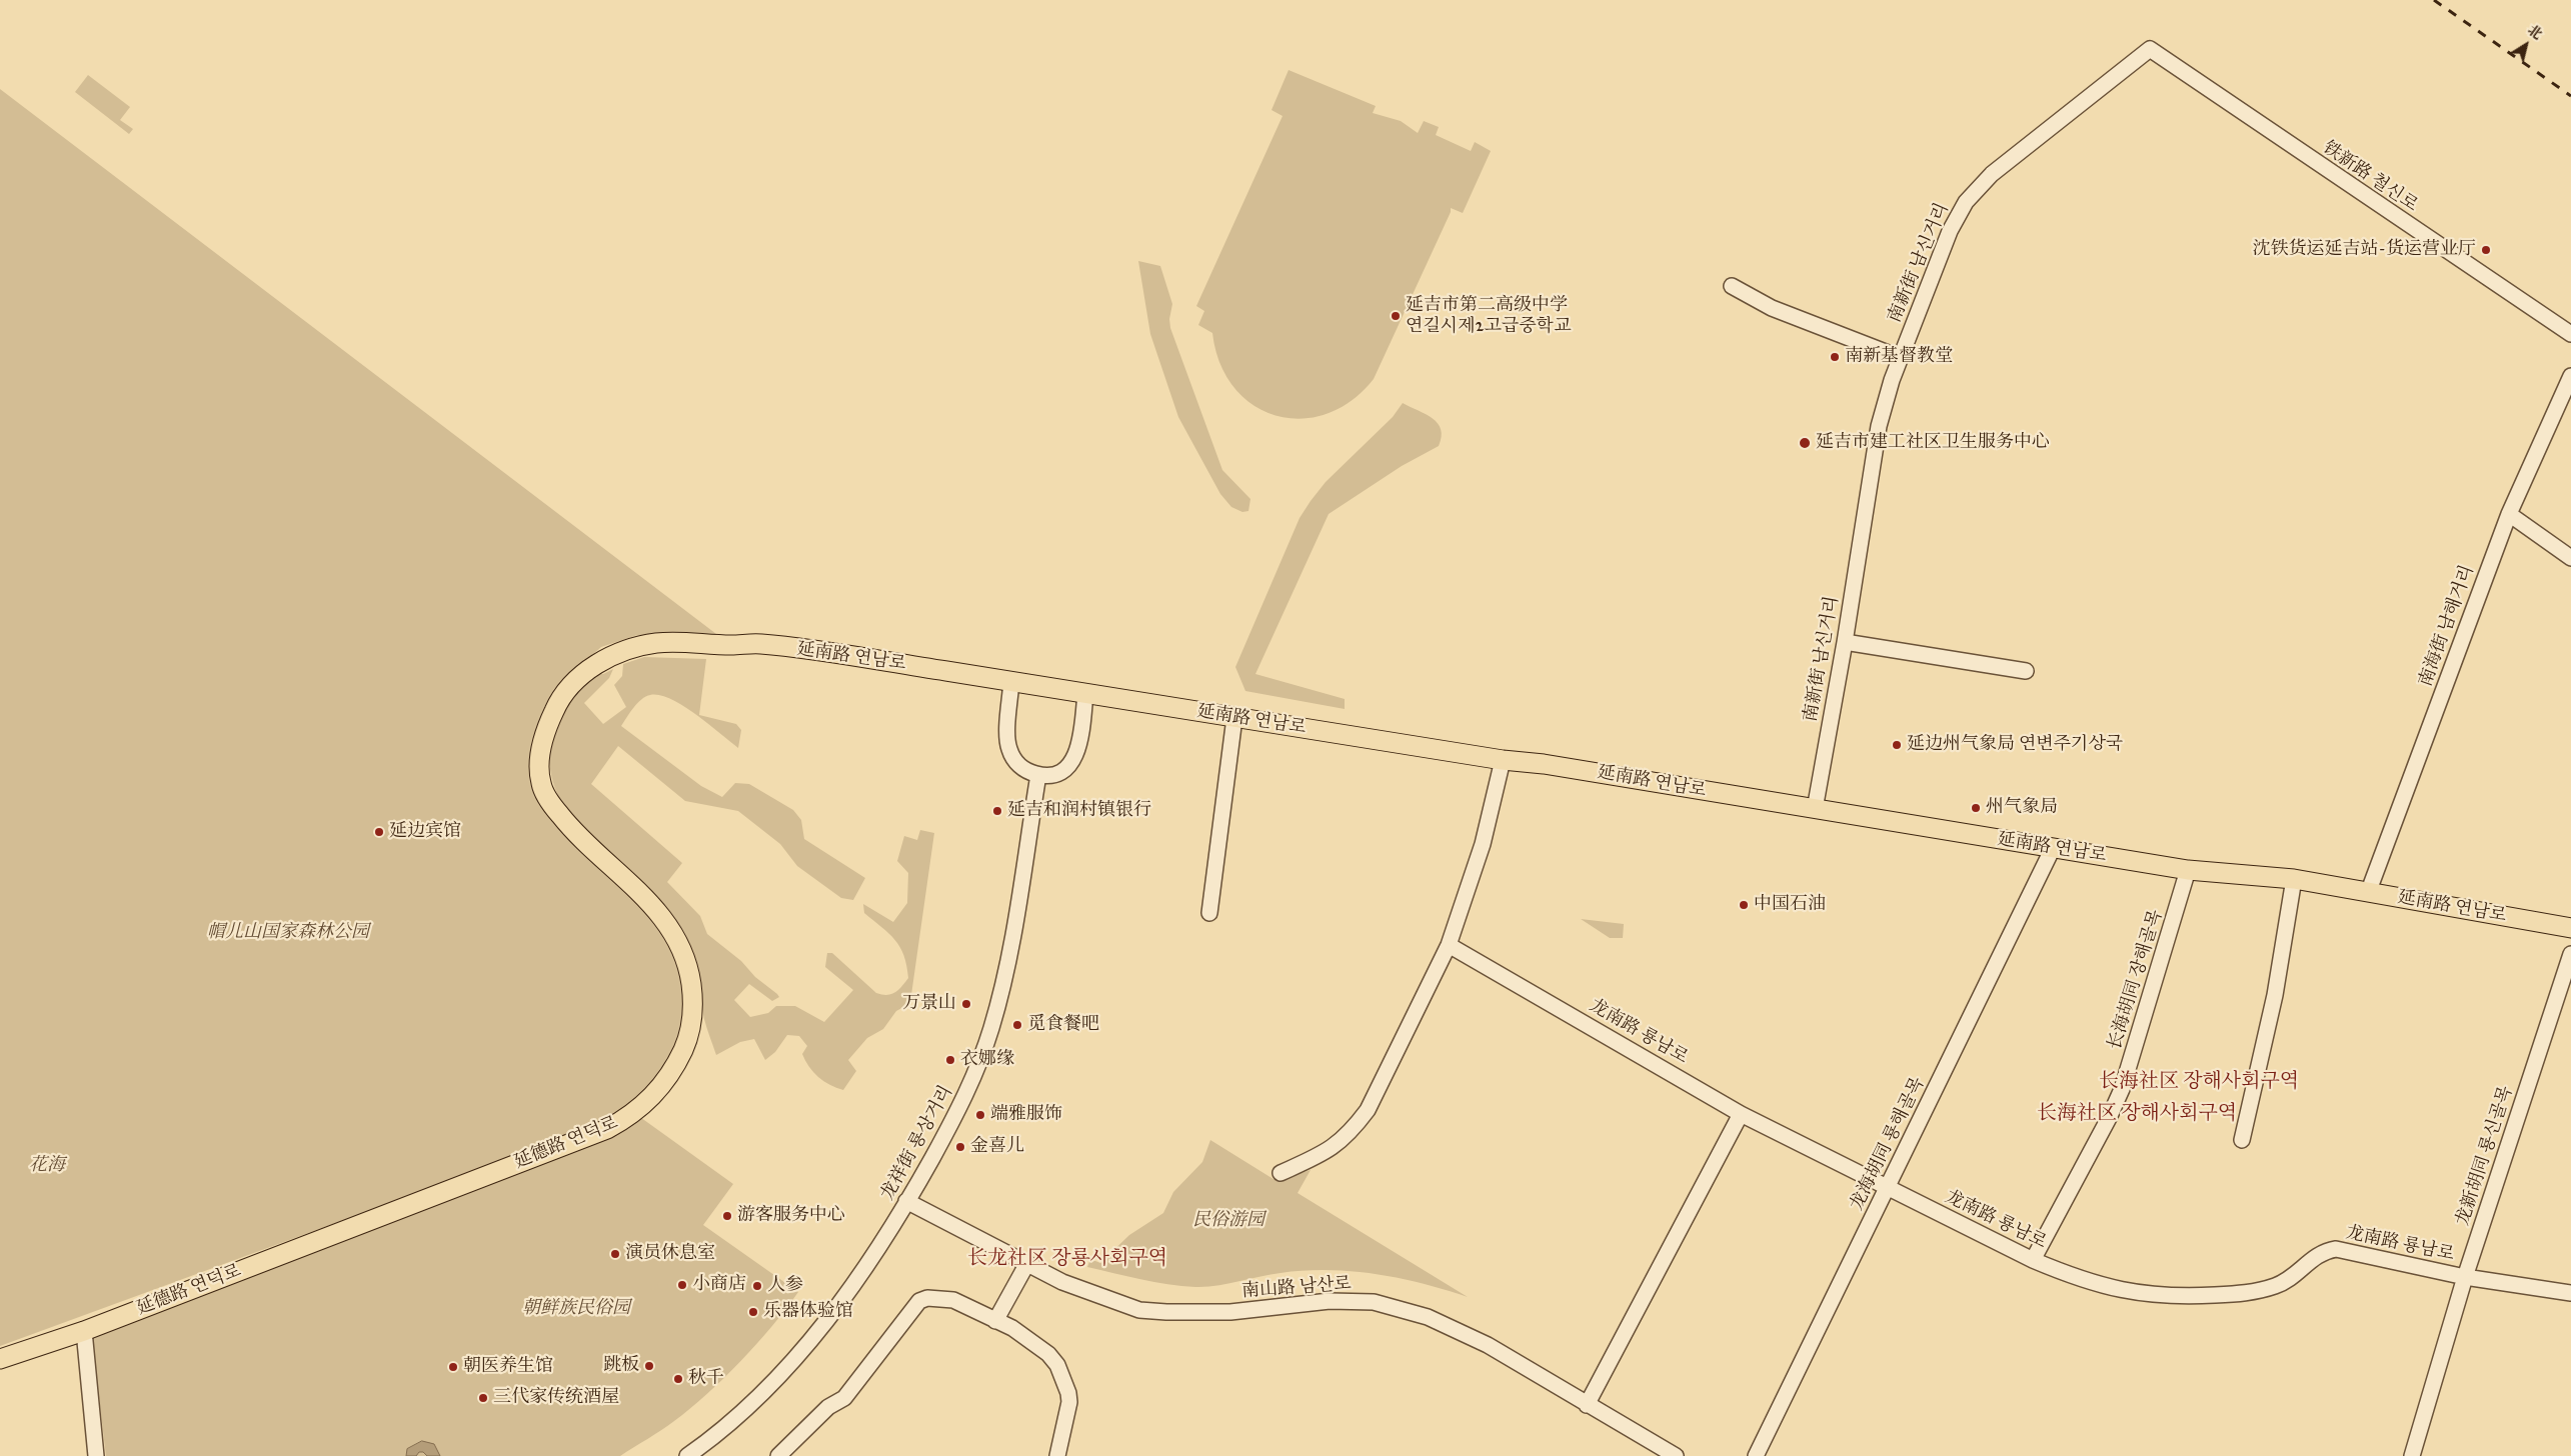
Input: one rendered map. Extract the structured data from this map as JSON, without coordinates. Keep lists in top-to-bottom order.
{
  "streets": {
    "main road": ["延南路 연남로", "延德路 연덕로"],
    "street": [
      "铁新路 철신로",
      "南新街 남신거리",
      "南海街 남해거리",
      "长海胡同 장해골목",
      "龙南路 룡남로",
      "龙祥街 룡상거리",
      "龙海胡同 룡해골목",
      "龙新胡同 룡신골목",
      "南山路 남산로"
    ]
  },
  "crossings": [
    ["铁新路 철신로", "南新街 남신거리"],
    ["南新街 남신거리", "延南路 연남로"],
    ["南海街 남해거리", "延南路 연남로"],
    ["延南路 연남로", "长海胡同 장해골목"],
    ["延南路 연남로", "延德路 연덕로"],
    ["延南路 연남로", "龙海胡同 룡해골목"],
    ["长海胡同 장해골목", "龙南路 룡남로"],
    ["龙南路 룡남로", "龙海胡同 룡해골목"],
    ["龙南路 룡남로", "龙新胡同 룡신골목"],
    ["龙祥街 룡상거리", "南山路 남산로"]
  ],
  "districts": ["长海社区 장해사회구역", "长海社区 장해사회구역", "长龙社区 장룡사회구역"],
  "parks": [
    "帽儿山国家森林公园",
    "花海",
    "民俗游园",
    "朝鲜族民俗园"
  ],
  "places": [
    "沈铁货运延吉站-货运营业厅",
    "延吉市第二高级中学 연길시제2고급중학교",
    "南新基督教堂",
    "延吉市建工社区卫生服务中心",
    "延边州气象局 연변주기상국",
    "州气象局",
    "延吉和润村镇银行",
    "延边宾馆",
    "中国石油",
    "万景山",
    "觅食餐吧",
    "衣娜缘",
    "端雅服饰",
    "金喜儿",
    "游客服务中心",
    "演员休息室",
    "小商店",
    "人参",
    "乐器体验馆",
    "跳板",
    "朝医养生馆",
    "秋千",
    "三代家传统酒屋"
  ],
  "north": "top right"
}
